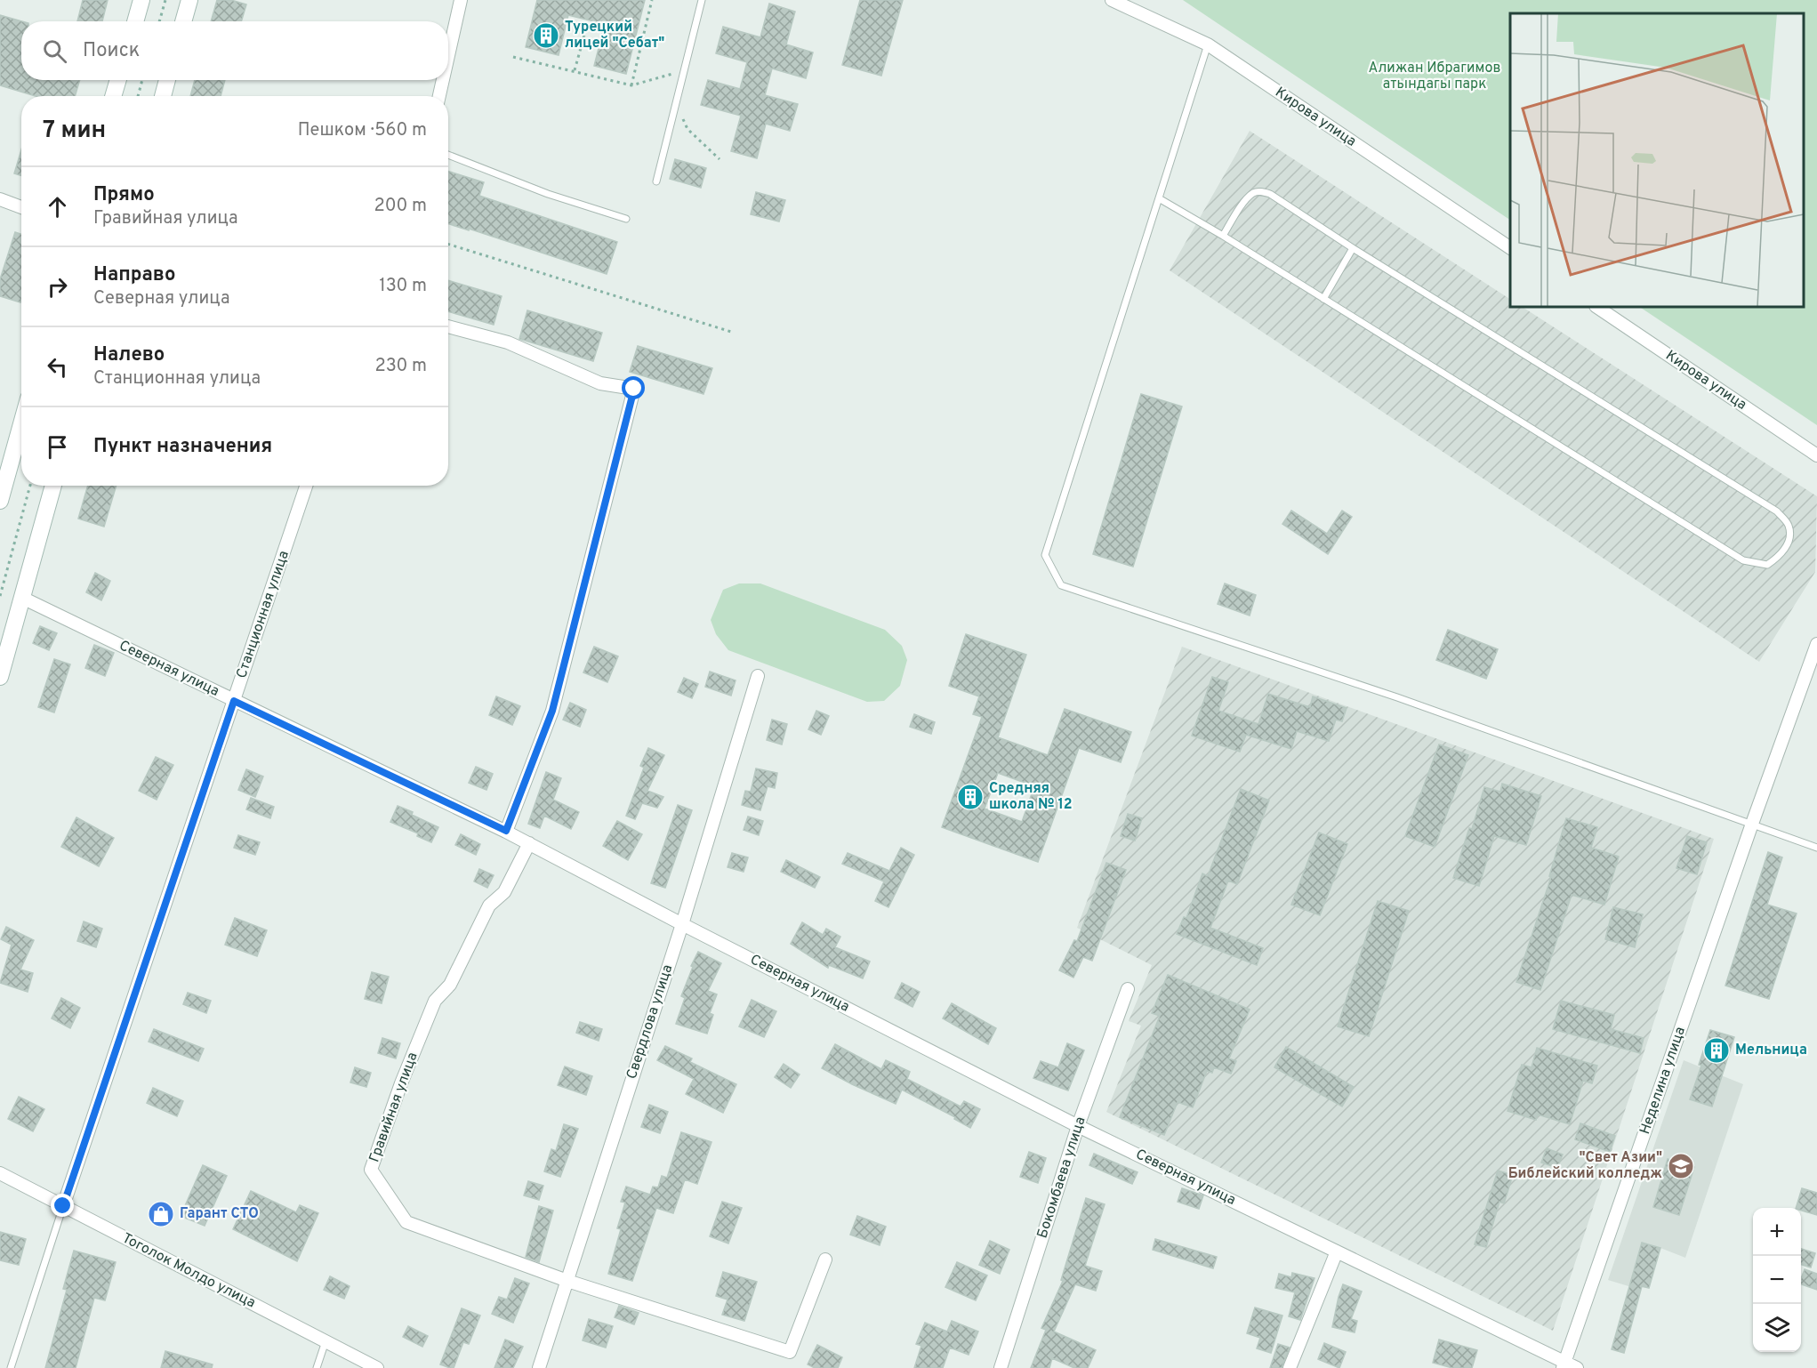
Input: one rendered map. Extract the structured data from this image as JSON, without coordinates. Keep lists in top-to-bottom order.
{
  "streets": {
    "street": [
      "Кирова улица",
      "Станционная улица",
      "Северная улица",
      "Свердлова улица",
      "Неделина улица",
      "Гравийная улица",
      "Бокомбаева улица",
      "Тоголок Молдо улица"
    ]
  },
  "crossings": [
    ["Станционная улица", "Северная улица"],
    ["Станционная улица", "Тоголок Молдо улица"],
    ["Северная улица", "Свердлова улица"],
    ["Северная улица", "Неделина улица"],
    ["Северная улица", "Гравийная улица"],
    ["Северная улица", "Бокомбаева улица"],
    ["Свердлова улица", "Гравийная улица"]
  ],
  "parks": ["Алижан Ибрагимов атындагы парк"],
  "places": {
    "building": ["Турецкий лицей \"Себат\"", "Средняя школа № 12", "Мельница"],
    "school or university": ["\"Свет Азии\" Библейский колледж"],
    "shop": ["Гарант СТО"]
  },
  "page": {
    "search": "Поиск",
    "heading": ["7 мин", "Пешком · 560 m"],
    "list": [
      ["Прямо", "Гравийная улица", "200 m"],
      ["Направо", "Северная улица", "130 m"],
      ["Налево", "Станционная улица", "230 m"],
      "Пункт назначения"
    ],
    "map_buttons": ["+", "−"]
  }
}
